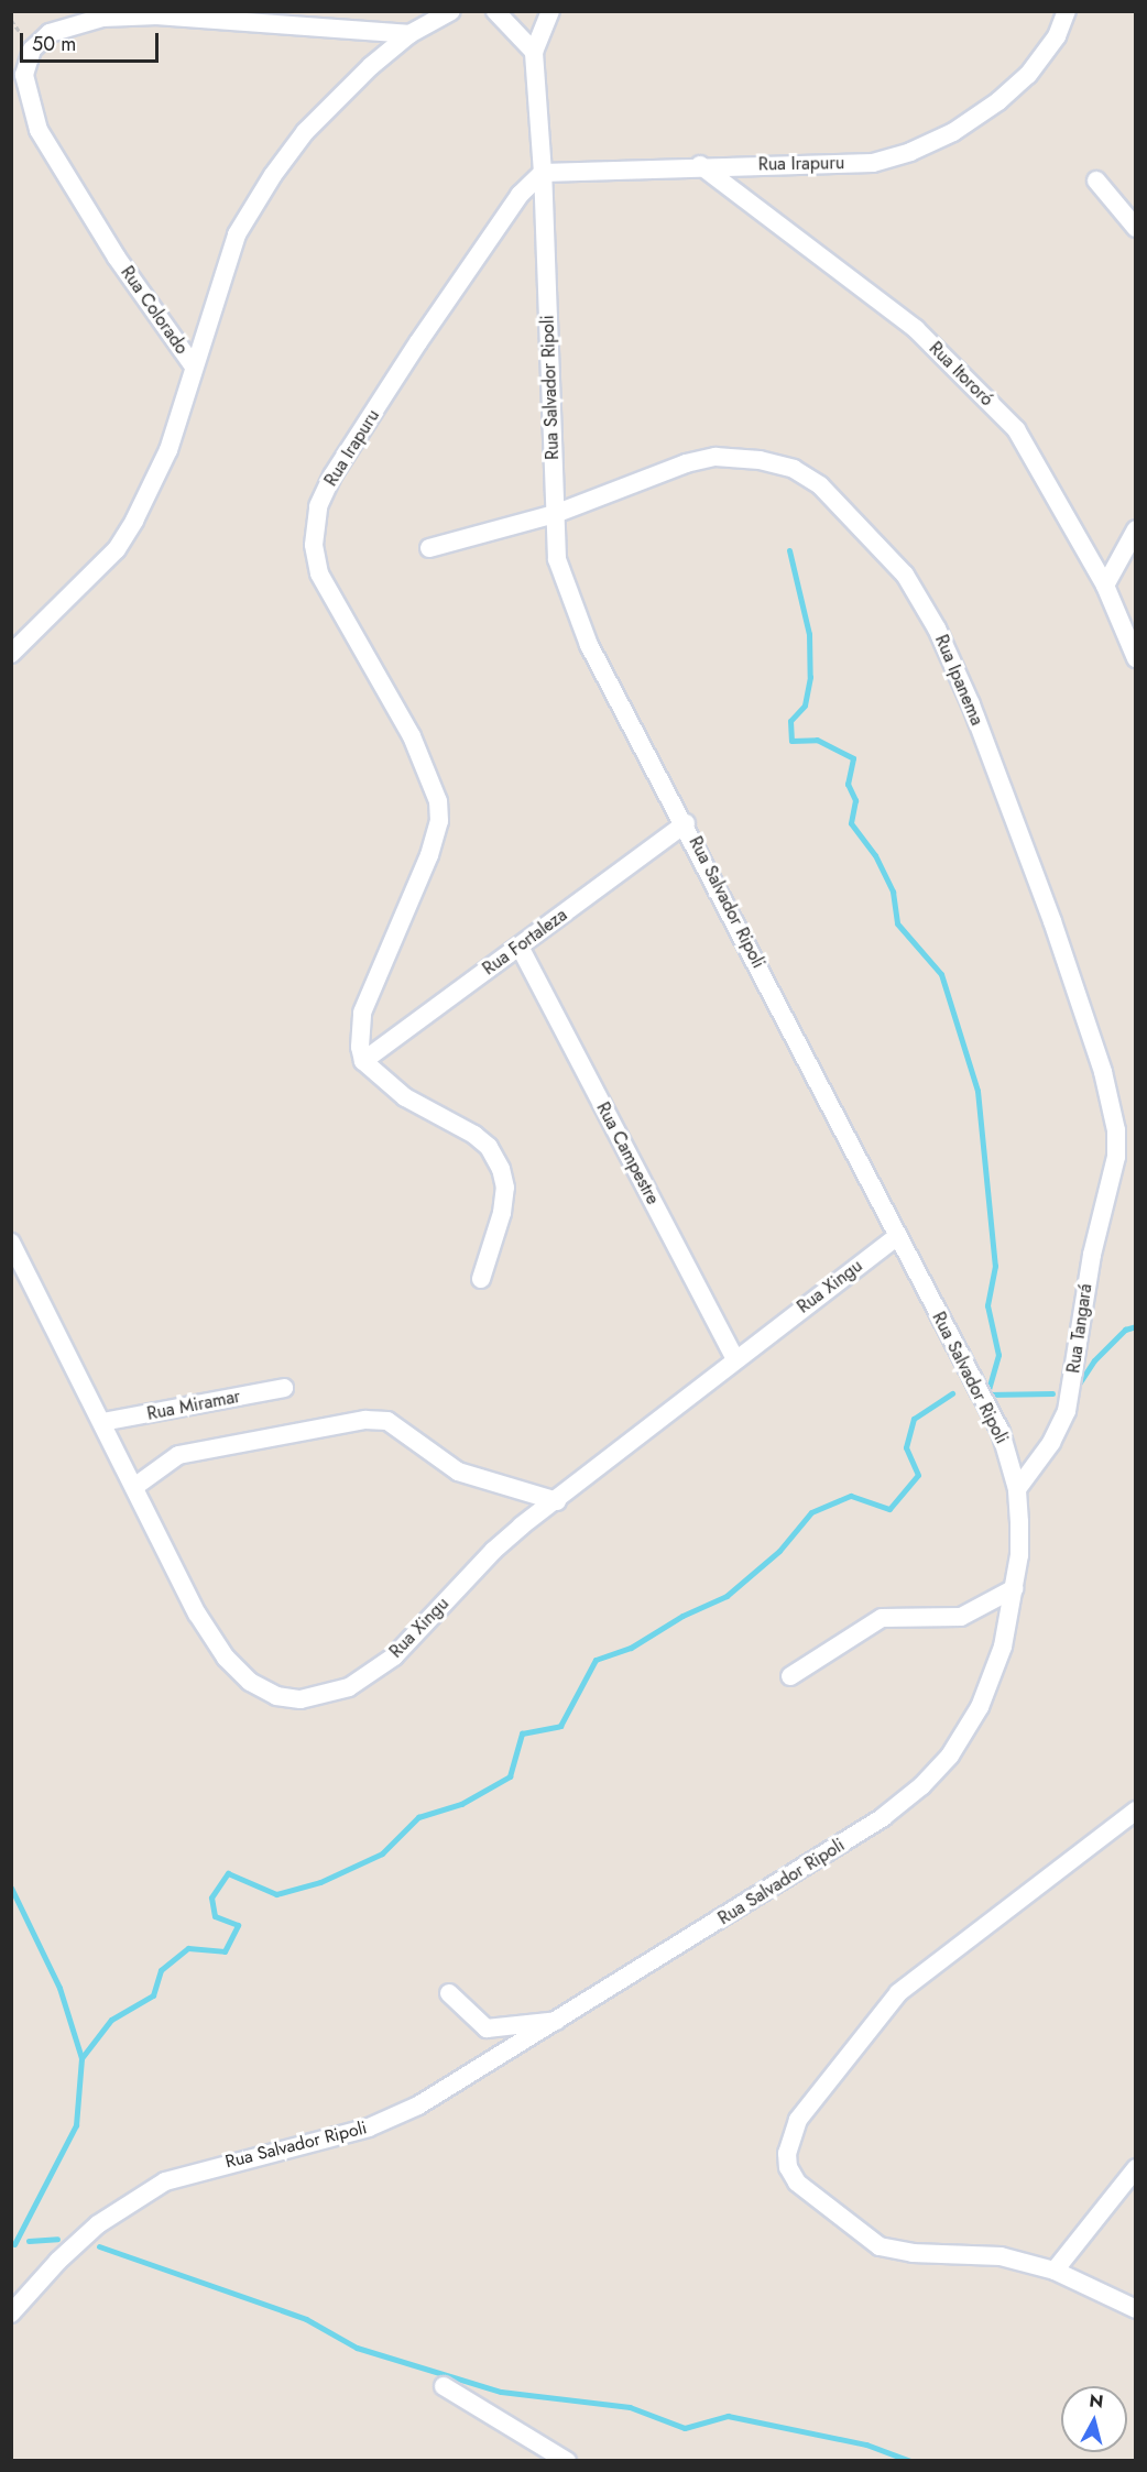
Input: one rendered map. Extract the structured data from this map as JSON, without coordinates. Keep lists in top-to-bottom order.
{
  "streets": {
    "street": [
      "Rua Irapuru",
      "Rua Colorado",
      "Rua Itororó",
      "Rua Salvador Ripoli",
      "Rua Ipanema",
      "Rua Fortaleza",
      "Rua Campestre",
      "Rua Xingu",
      "Rua Tangará",
      "Rua Miramar"
    ]
  },
  "crossings": [
    ["Rua Irapuru", "Rua Itororó"],
    ["Rua Irapuru", "Rua Salvador Ripoli"],
    ["Rua Irapuru", "Rua Fortaleza"],
    ["Rua Salvador Ripoli", "Rua Ipanema"],
    ["Rua Salvador Ripoli", "Rua Fortaleza"],
    ["Rua Salvador Ripoli", "Rua Xingu"],
    ["Rua Salvador Ripoli", "Rua Tangará"],
    ["Rua Ipanema", "Rua Tangará"],
    ["Rua Fortaleza", "Rua Campestre"],
    ["Rua Campestre", "Rua Xingu"],
    ["Rua Xingu", "Rua Miramar"]
  ],
  "scale_bar": "50 m",
  "north": "top"
}
